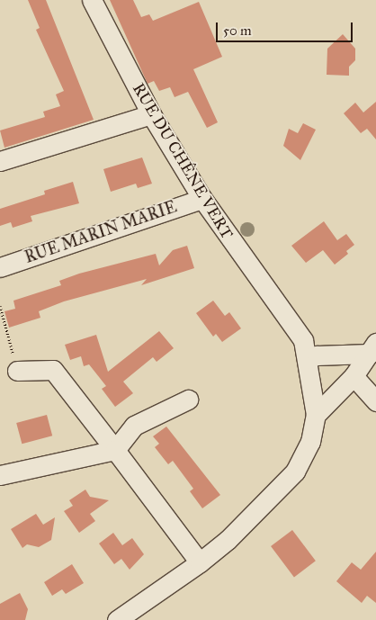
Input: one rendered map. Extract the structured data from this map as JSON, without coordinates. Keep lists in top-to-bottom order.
{
  "streets": {
    "street": ["RUE DU CHÊNE VERT", "RUE MARIN MARIE"]
  },
  "crossings": [
    ["RUE DU CHÊNE VERT", "RUE MARIN MARIE"]
  ],
  "scale_bar": "50 m"
}
